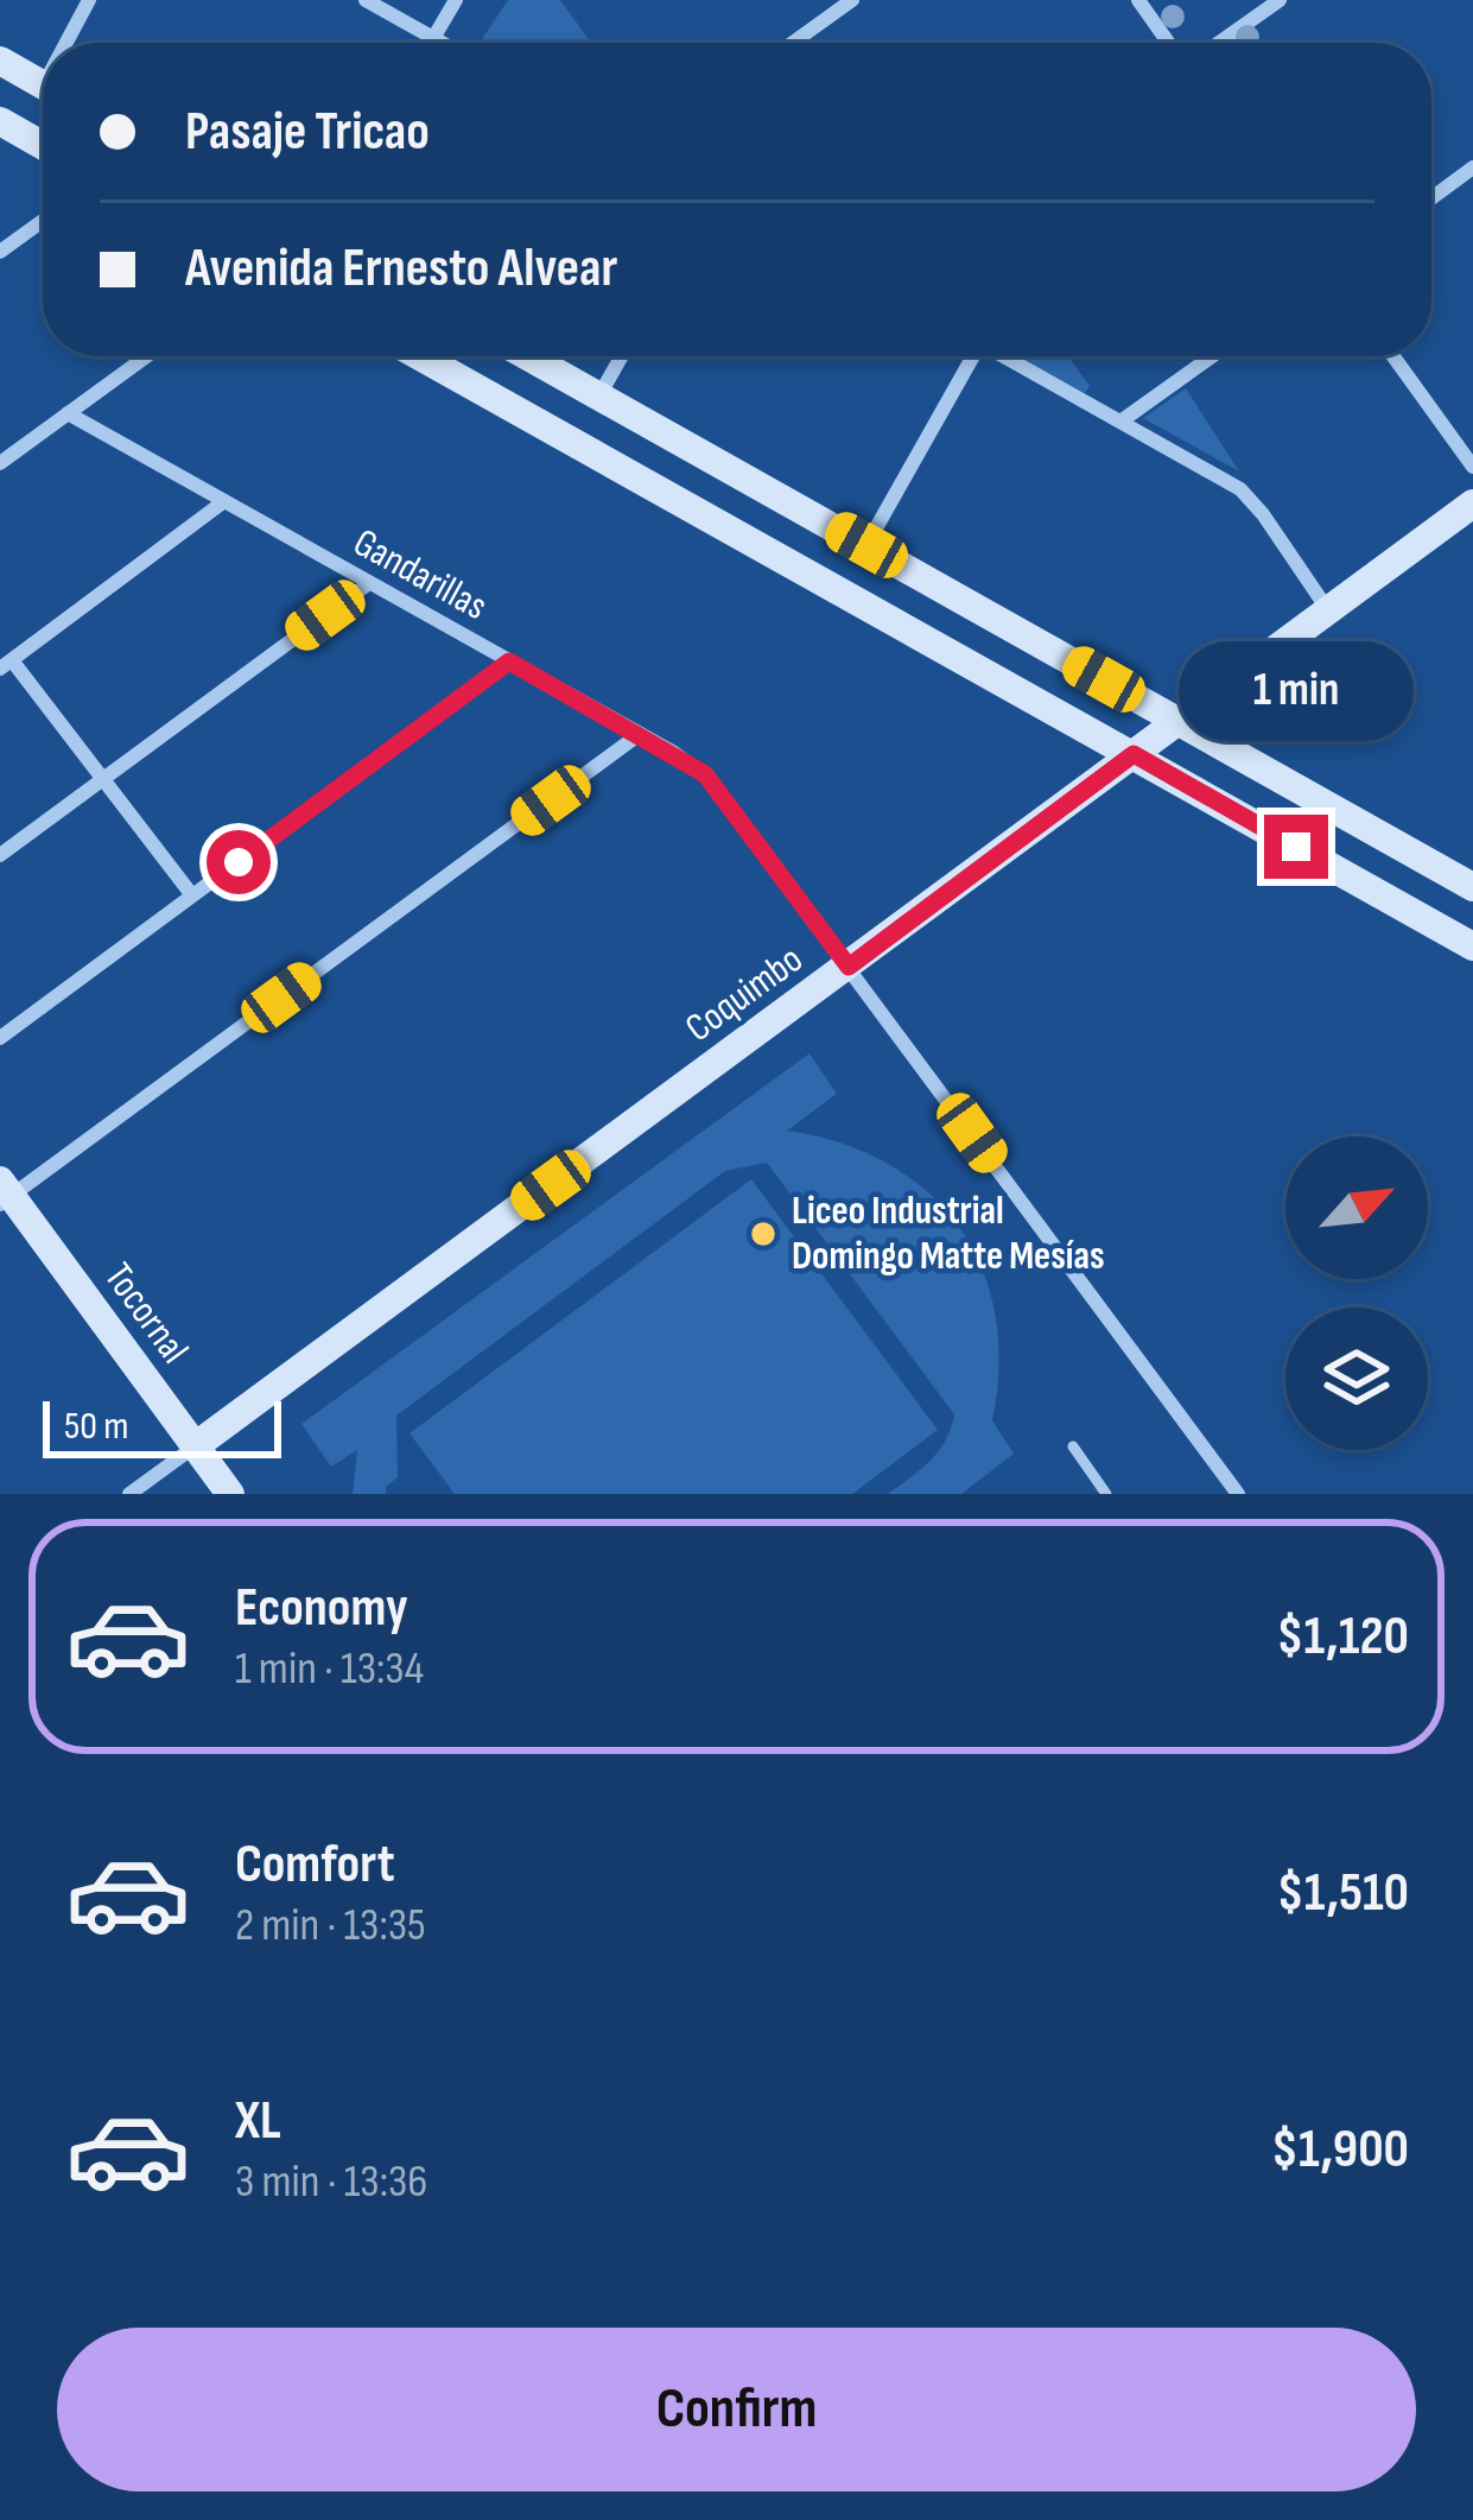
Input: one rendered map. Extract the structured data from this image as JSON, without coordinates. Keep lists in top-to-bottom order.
{
  "streets": {
    "main road": ["Coquimbo", "Tocornal"],
    "street": ["Gandarillas"]
  },
  "crossings": [
    ["Gandarillas", "Coquimbo"],
    ["Coquimbo", "Tocornal"]
  ],
  "places": ["Liceo Industrial Domingo Matte Mesías"],
  "scale_bar": "50 m",
  "north": "top right",
  "page": {
    "banner": ["Pasaje Tricao", "Avenida Ernesto Alvear"],
    "bubble": "1 min",
    "scale": "50 m",
    "list": [
      {
        "name": "Economy",
        "note": "1 min · 13:34",
        "value": "$1,120"
      },
      {
        "name": "Comfort",
        "note": "2 min · 13:35",
        "value": "$1,510"
      },
      {
        "name": "XL",
        "note": "3 min · 13:36",
        "value": "$1,900"
      }
    ],
    "buttons": "Confirm"
  }
}
